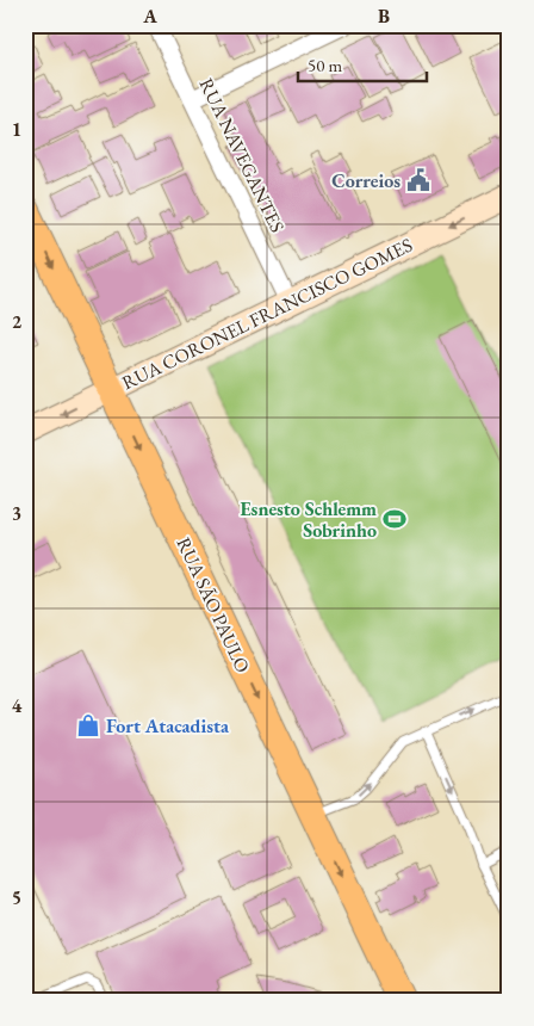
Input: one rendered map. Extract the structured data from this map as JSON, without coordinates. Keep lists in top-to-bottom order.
{
  "streets": {
    "main road": ["RUA CORONEL FRANCISCO GOMES", "RUA SÃO PAULO"],
    "street": ["RUA NAVEGANTES"]
  },
  "crossings": [
    ["RUA NAVEGANTES", "RUA CORONEL FRANCISCO GOMES"],
    ["RUA CORONEL FRANCISCO GOMES", "RUA SÃO PAULO"]
  ],
  "one_way": ["RUA CORONEL FRANCISCO GOMES", "RUA SÃO PAULO"],
  "places": {
    "public building": ["Correios"],
    "sports": ["Esnesto Schlemm Sobrinho"],
    "shop": ["Fort Atacadista"]
  },
  "scale_bar": "50 m",
  "grid": {
    "columns": ["A", "B"],
    "rows": [
      "1",
      "2",
      "3",
      "4",
      "5"
    ]
  }
}
